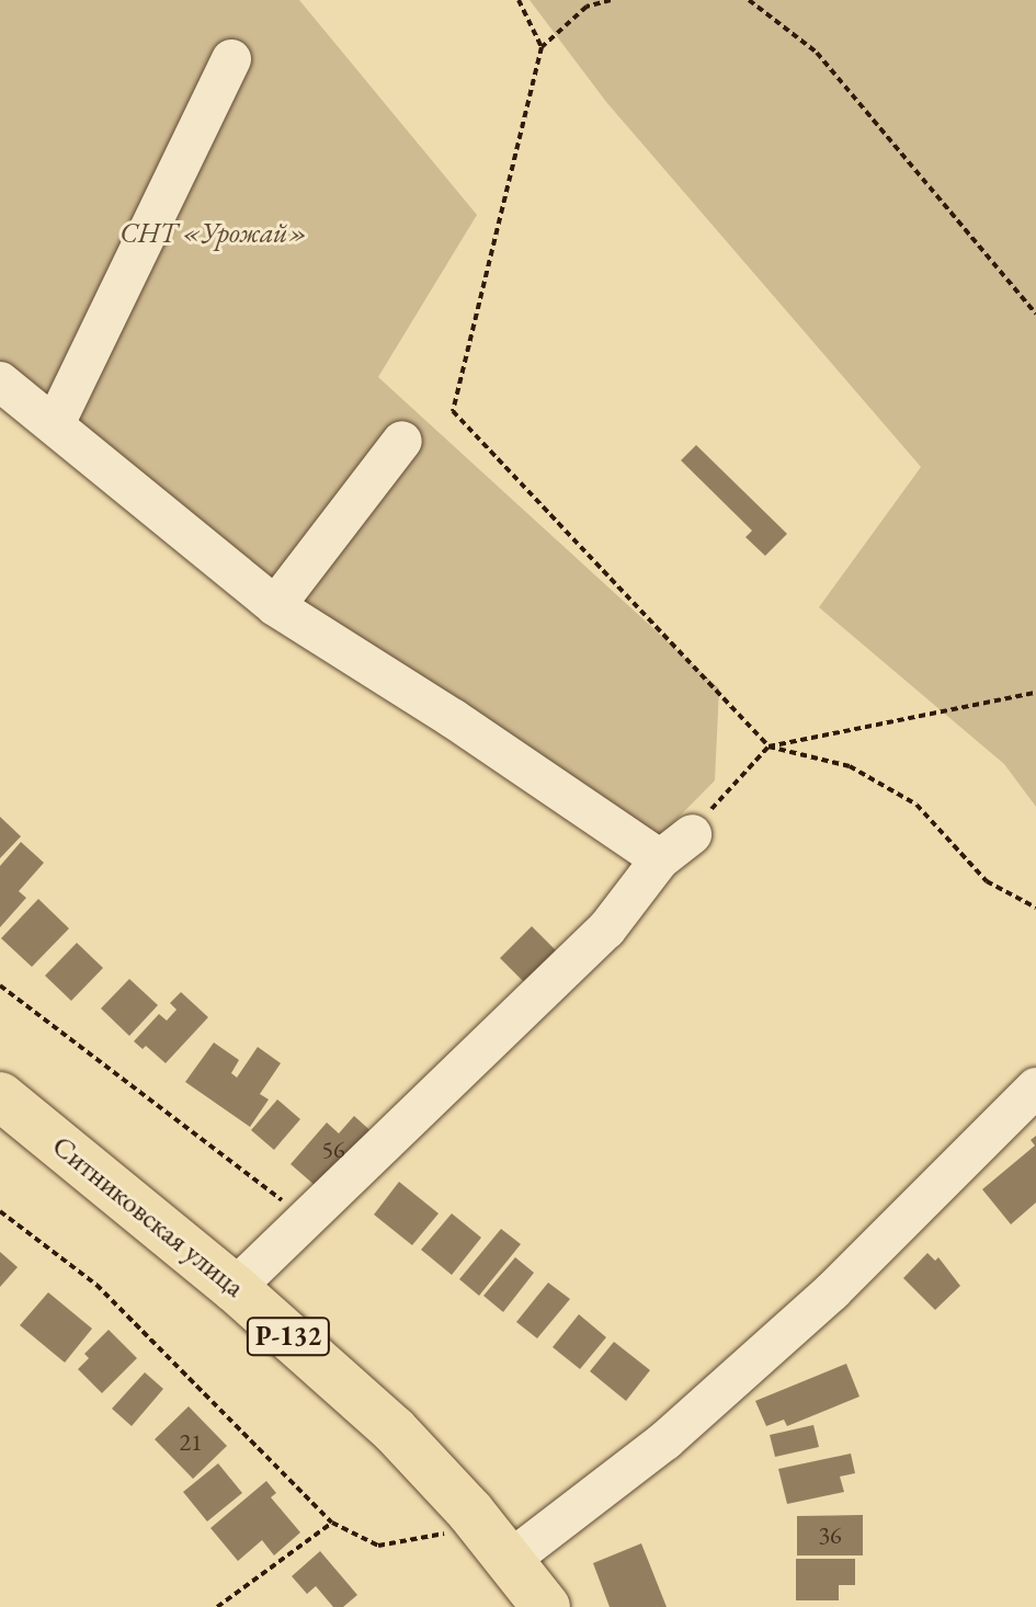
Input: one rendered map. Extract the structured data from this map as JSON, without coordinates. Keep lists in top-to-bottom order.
{
  "streets": {
    "main road": ["Ситниковская улица", "Р-132"]
  },
  "parks": ["СНТ «Урожай»"],
  "house_numbers": ["56", "21", "36"]
}
